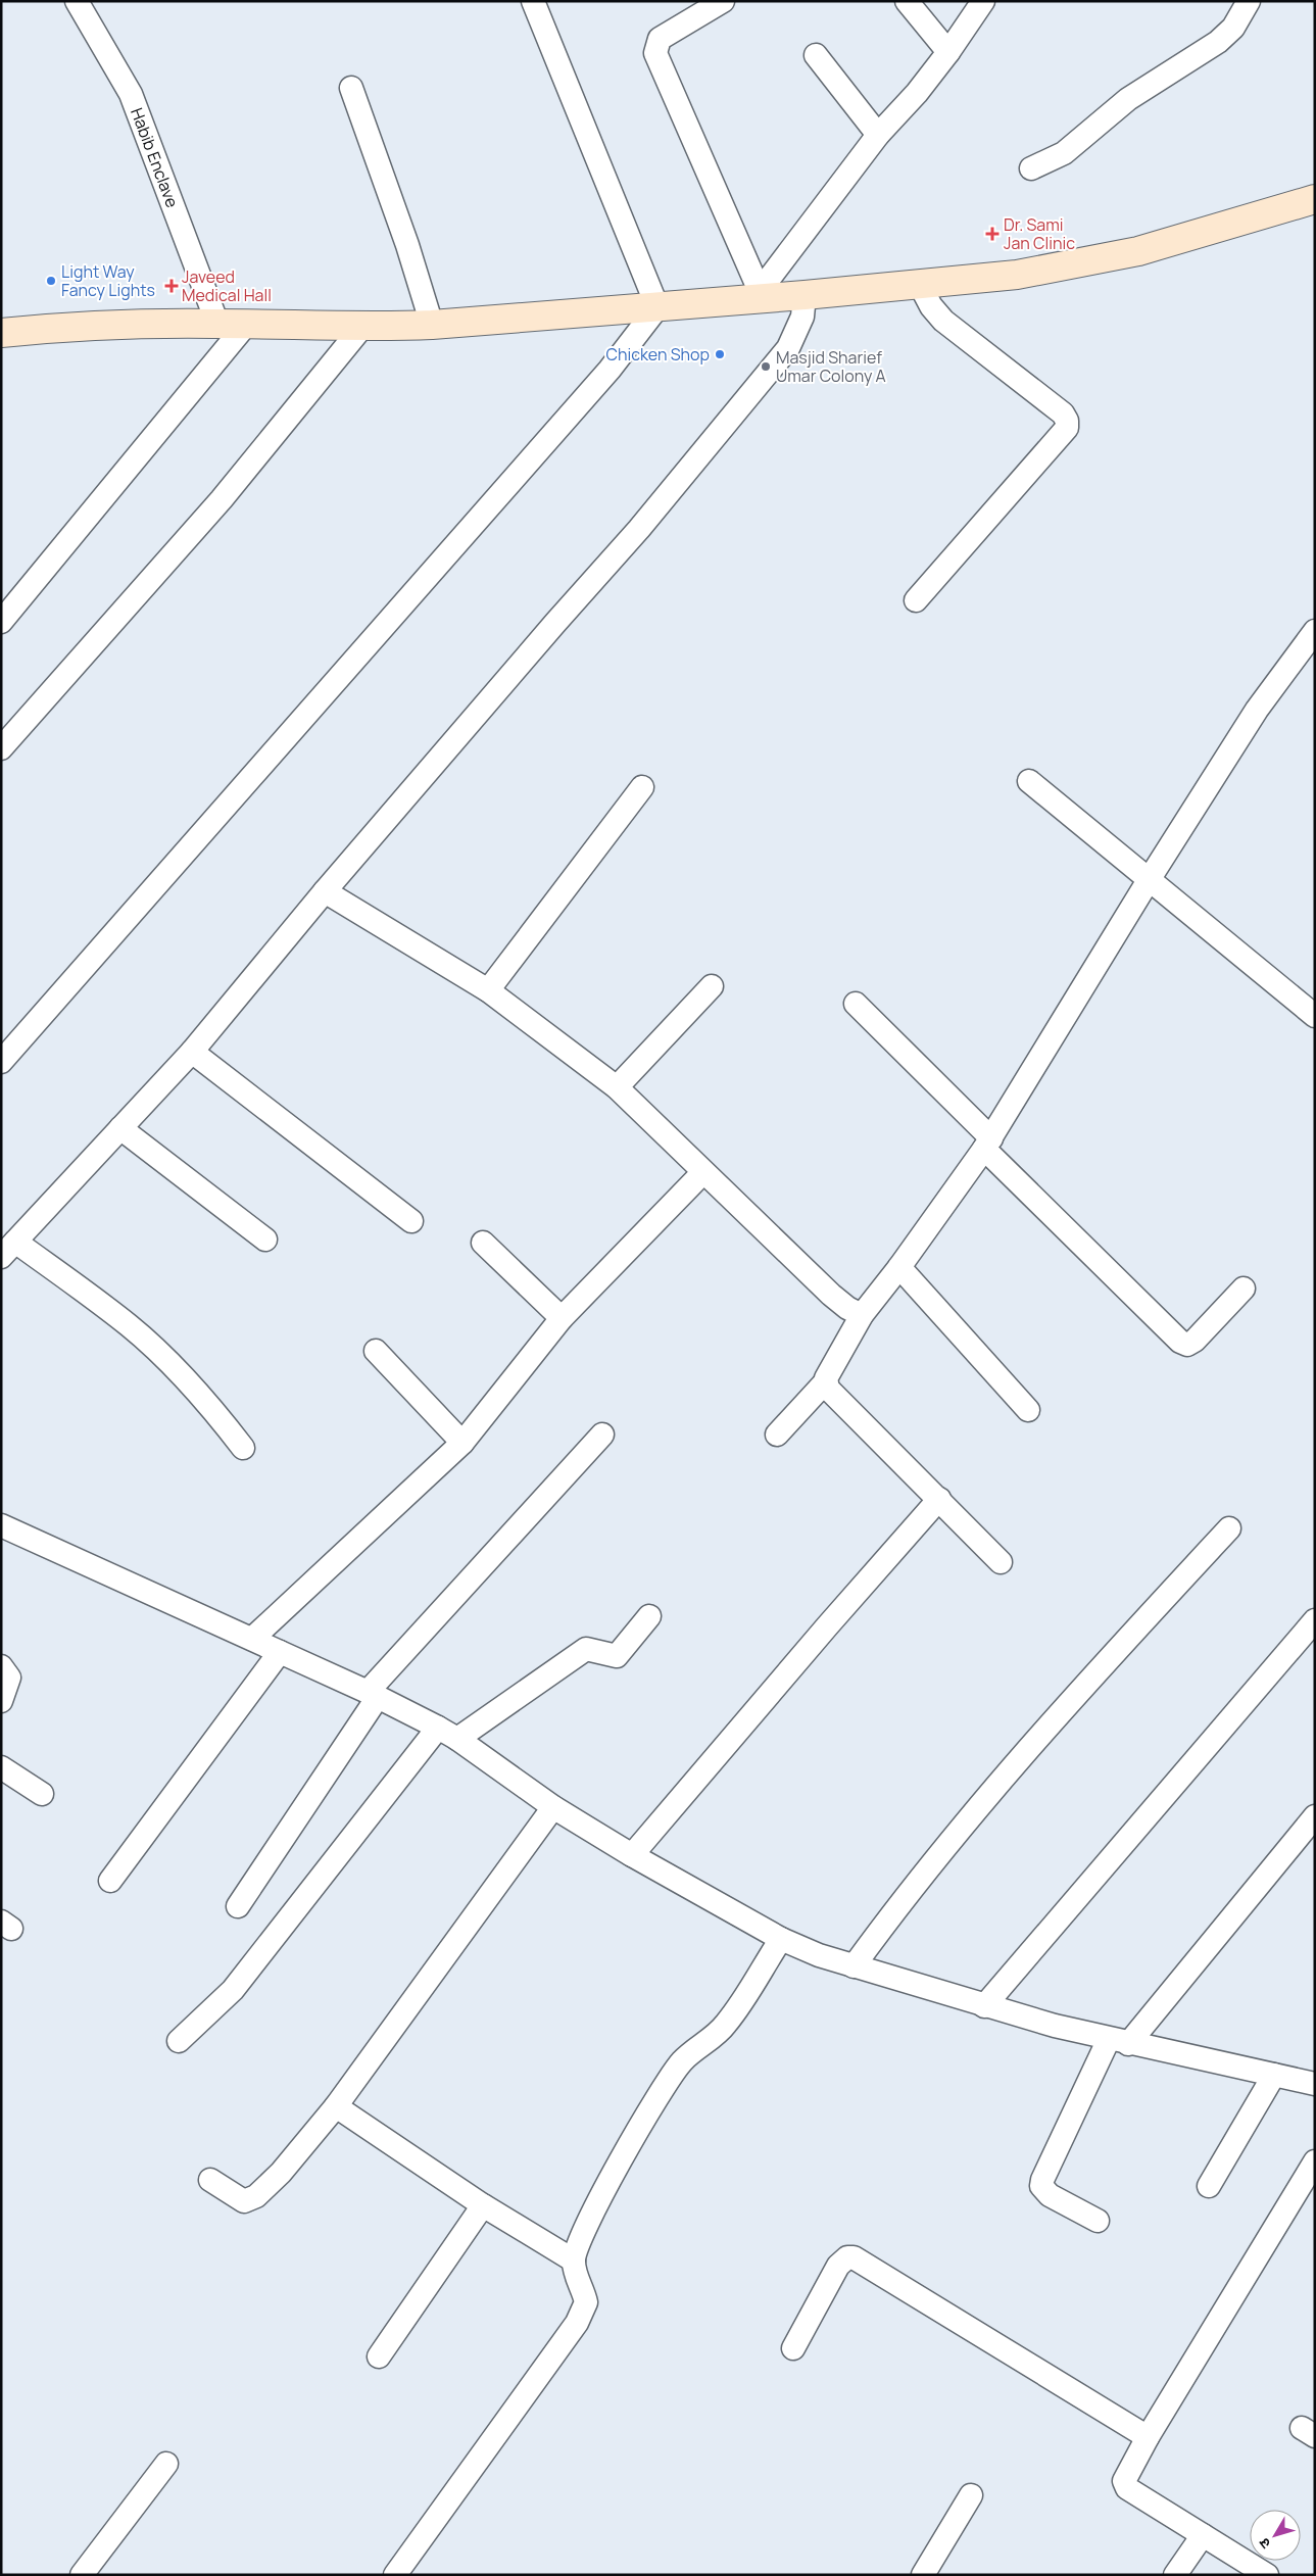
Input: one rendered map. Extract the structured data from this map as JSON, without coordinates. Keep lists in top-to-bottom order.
{
  "streets": {
    "street": ["Habib Enclave"]
  },
  "places": {
    "health": ["Dr. Sami Jan Clinic", "Javeed Medical Hall"],
    "other": ["Light Way Fancy Lights", "Chicken Shop", "Masjid Sharief Umar Colony A"]
  },
  "north": "bottom left"
}
